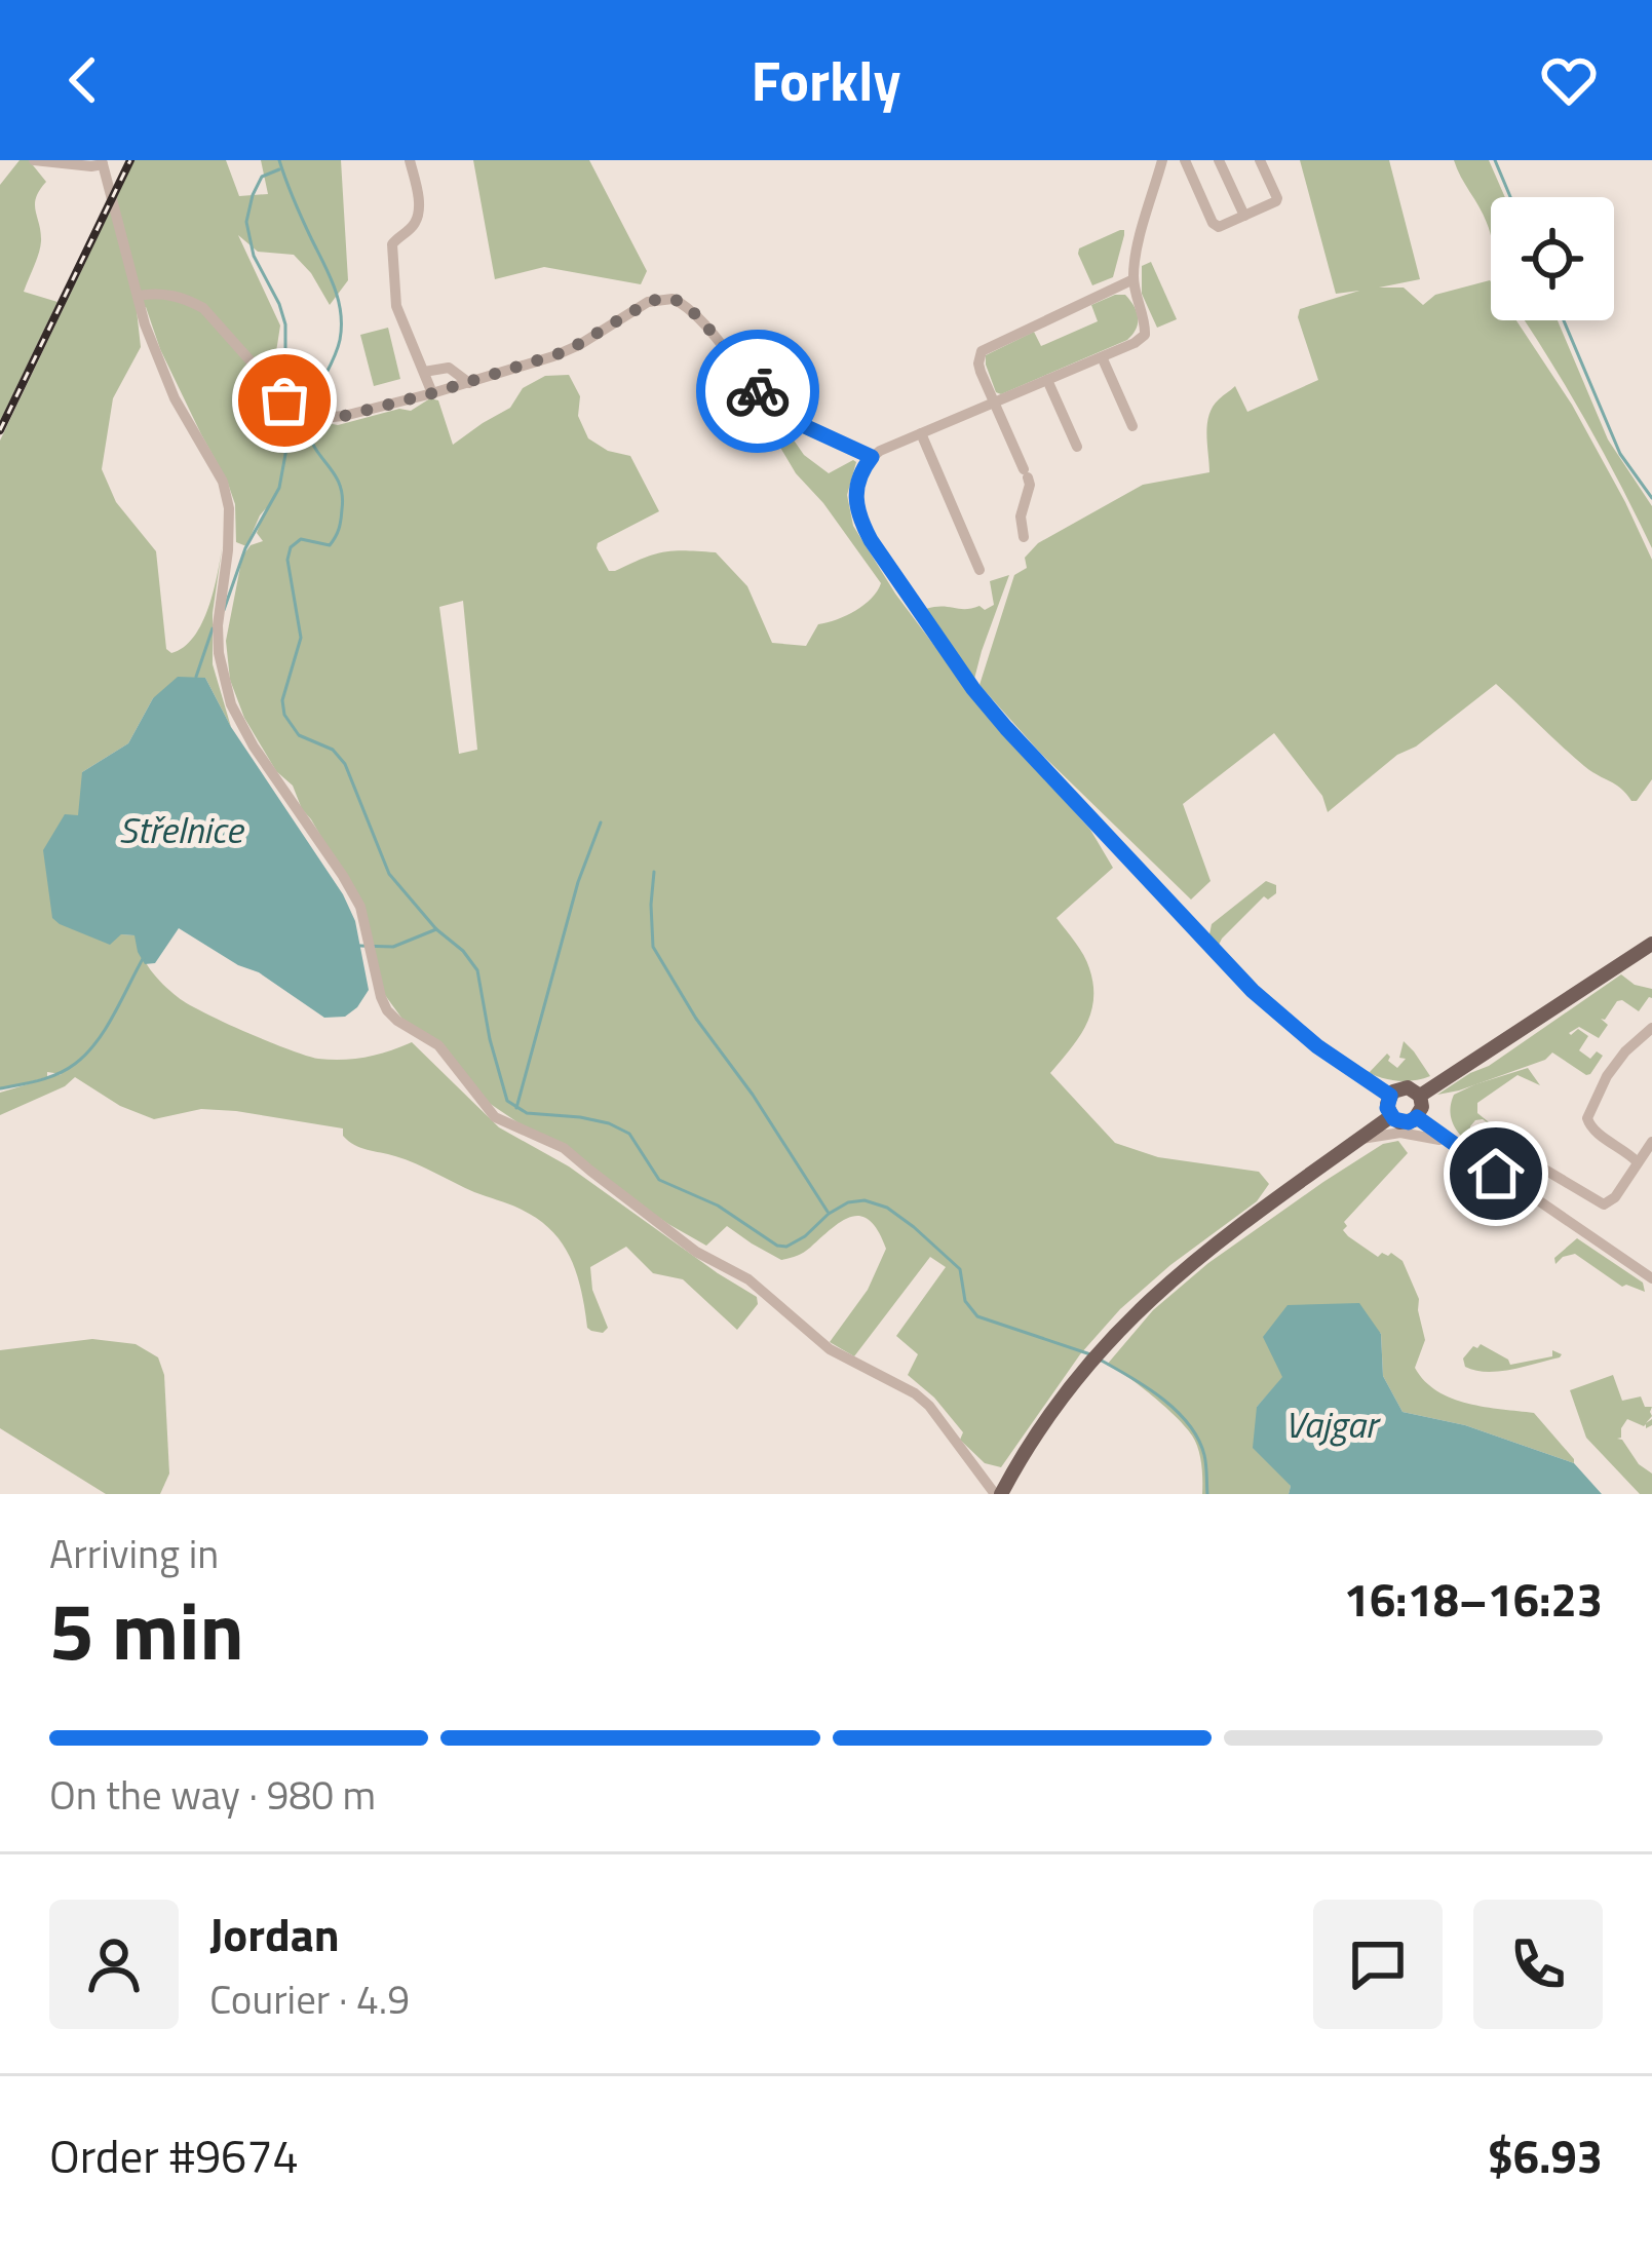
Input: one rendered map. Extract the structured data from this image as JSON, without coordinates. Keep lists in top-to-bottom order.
{
  "water": ["Střelnice", "Vajgar"],
  "page": {
    "header": "Forkly",
    "heading": ["5 min", "Arriving in", "16:18–16:23"],
    "panel": [
      "Jordan",
      "Courier · 4.9",
      "Order #9674",
      "$6.93"
    ],
    "bar": "On the way · 980 m"
  }
}
